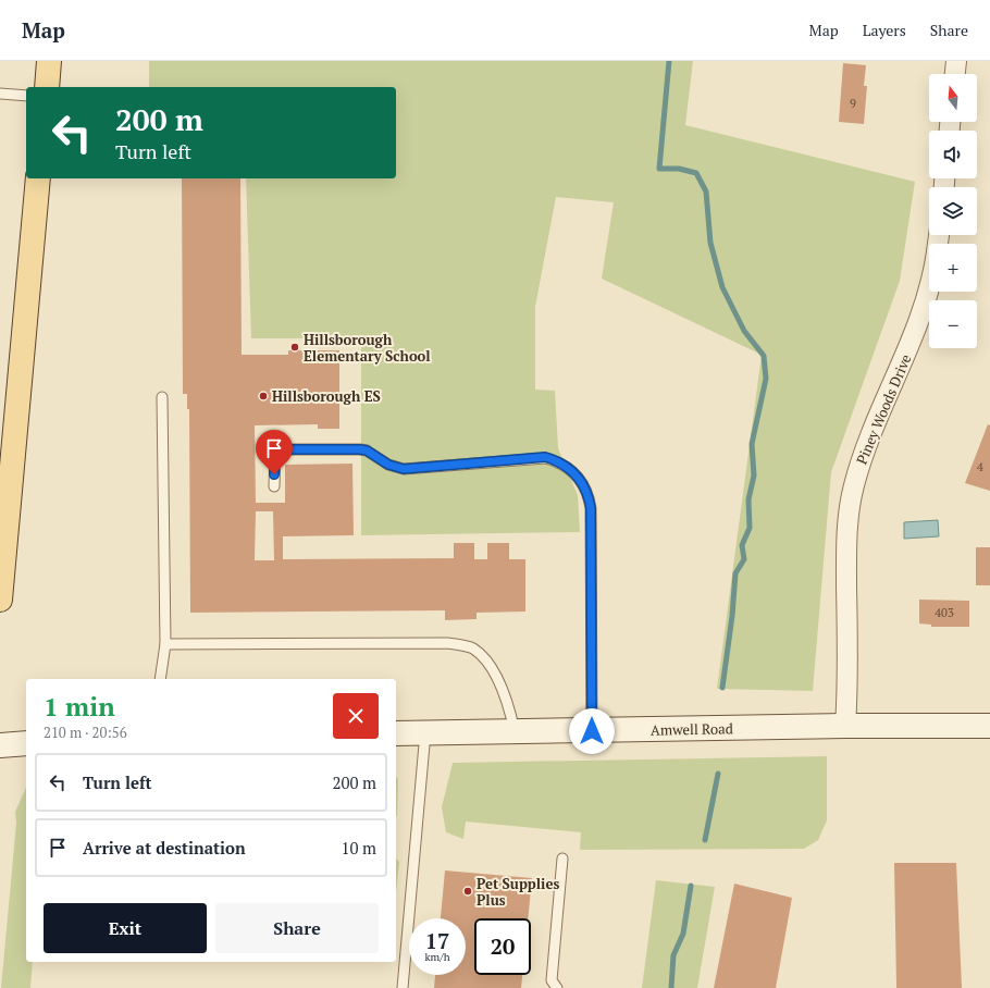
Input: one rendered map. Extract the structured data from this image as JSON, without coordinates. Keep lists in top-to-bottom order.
{
  "streets": {
    "main road": ["Amwell Road"],
    "street": ["Piney Woods Drive"]
  },
  "crossings": [
    ["Piney Woods Drive", "Amwell Road"]
  ],
  "places": ["Hillsborough Elementary School", "Hillsborough ES", "Pet Supplies Plus"],
  "house_numbers": ["9", "4", "403"],
  "north": "top",
  "page": {
    "header": "Map",
    "nav": ["Map", "Layers", "Share"],
    "map_buttons": ["+", "−"],
    "turn": ["200 m", "Turn left"],
    "heading": ["1 min", "210 m · 20:56"],
    "list": [
      {
        "name": "Turn left",
        "value": "200 m"
      },
      {
        "name": "Arrive at destination",
        "value": "10 m"
      }
    ],
    "buttons": ["Exit", "Share"],
    "speed": "17 km/h",
    "limit": "20"
  }
}
